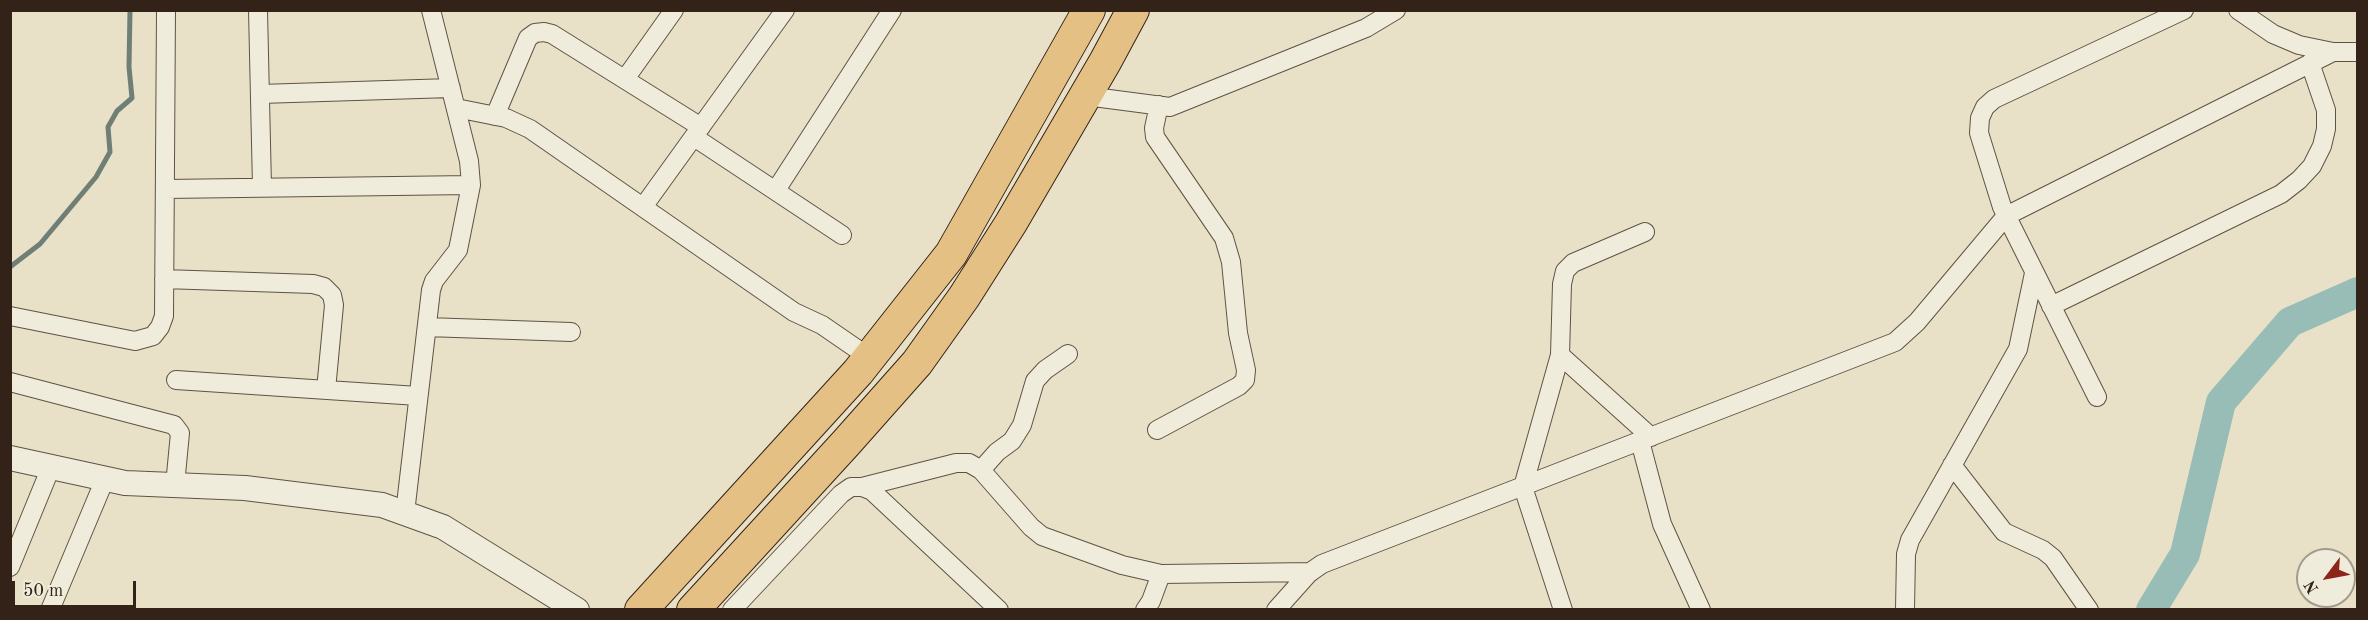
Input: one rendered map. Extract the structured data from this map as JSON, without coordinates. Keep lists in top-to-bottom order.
{
  "scale_bar": "50 m",
  "north": "bottom left"
}
